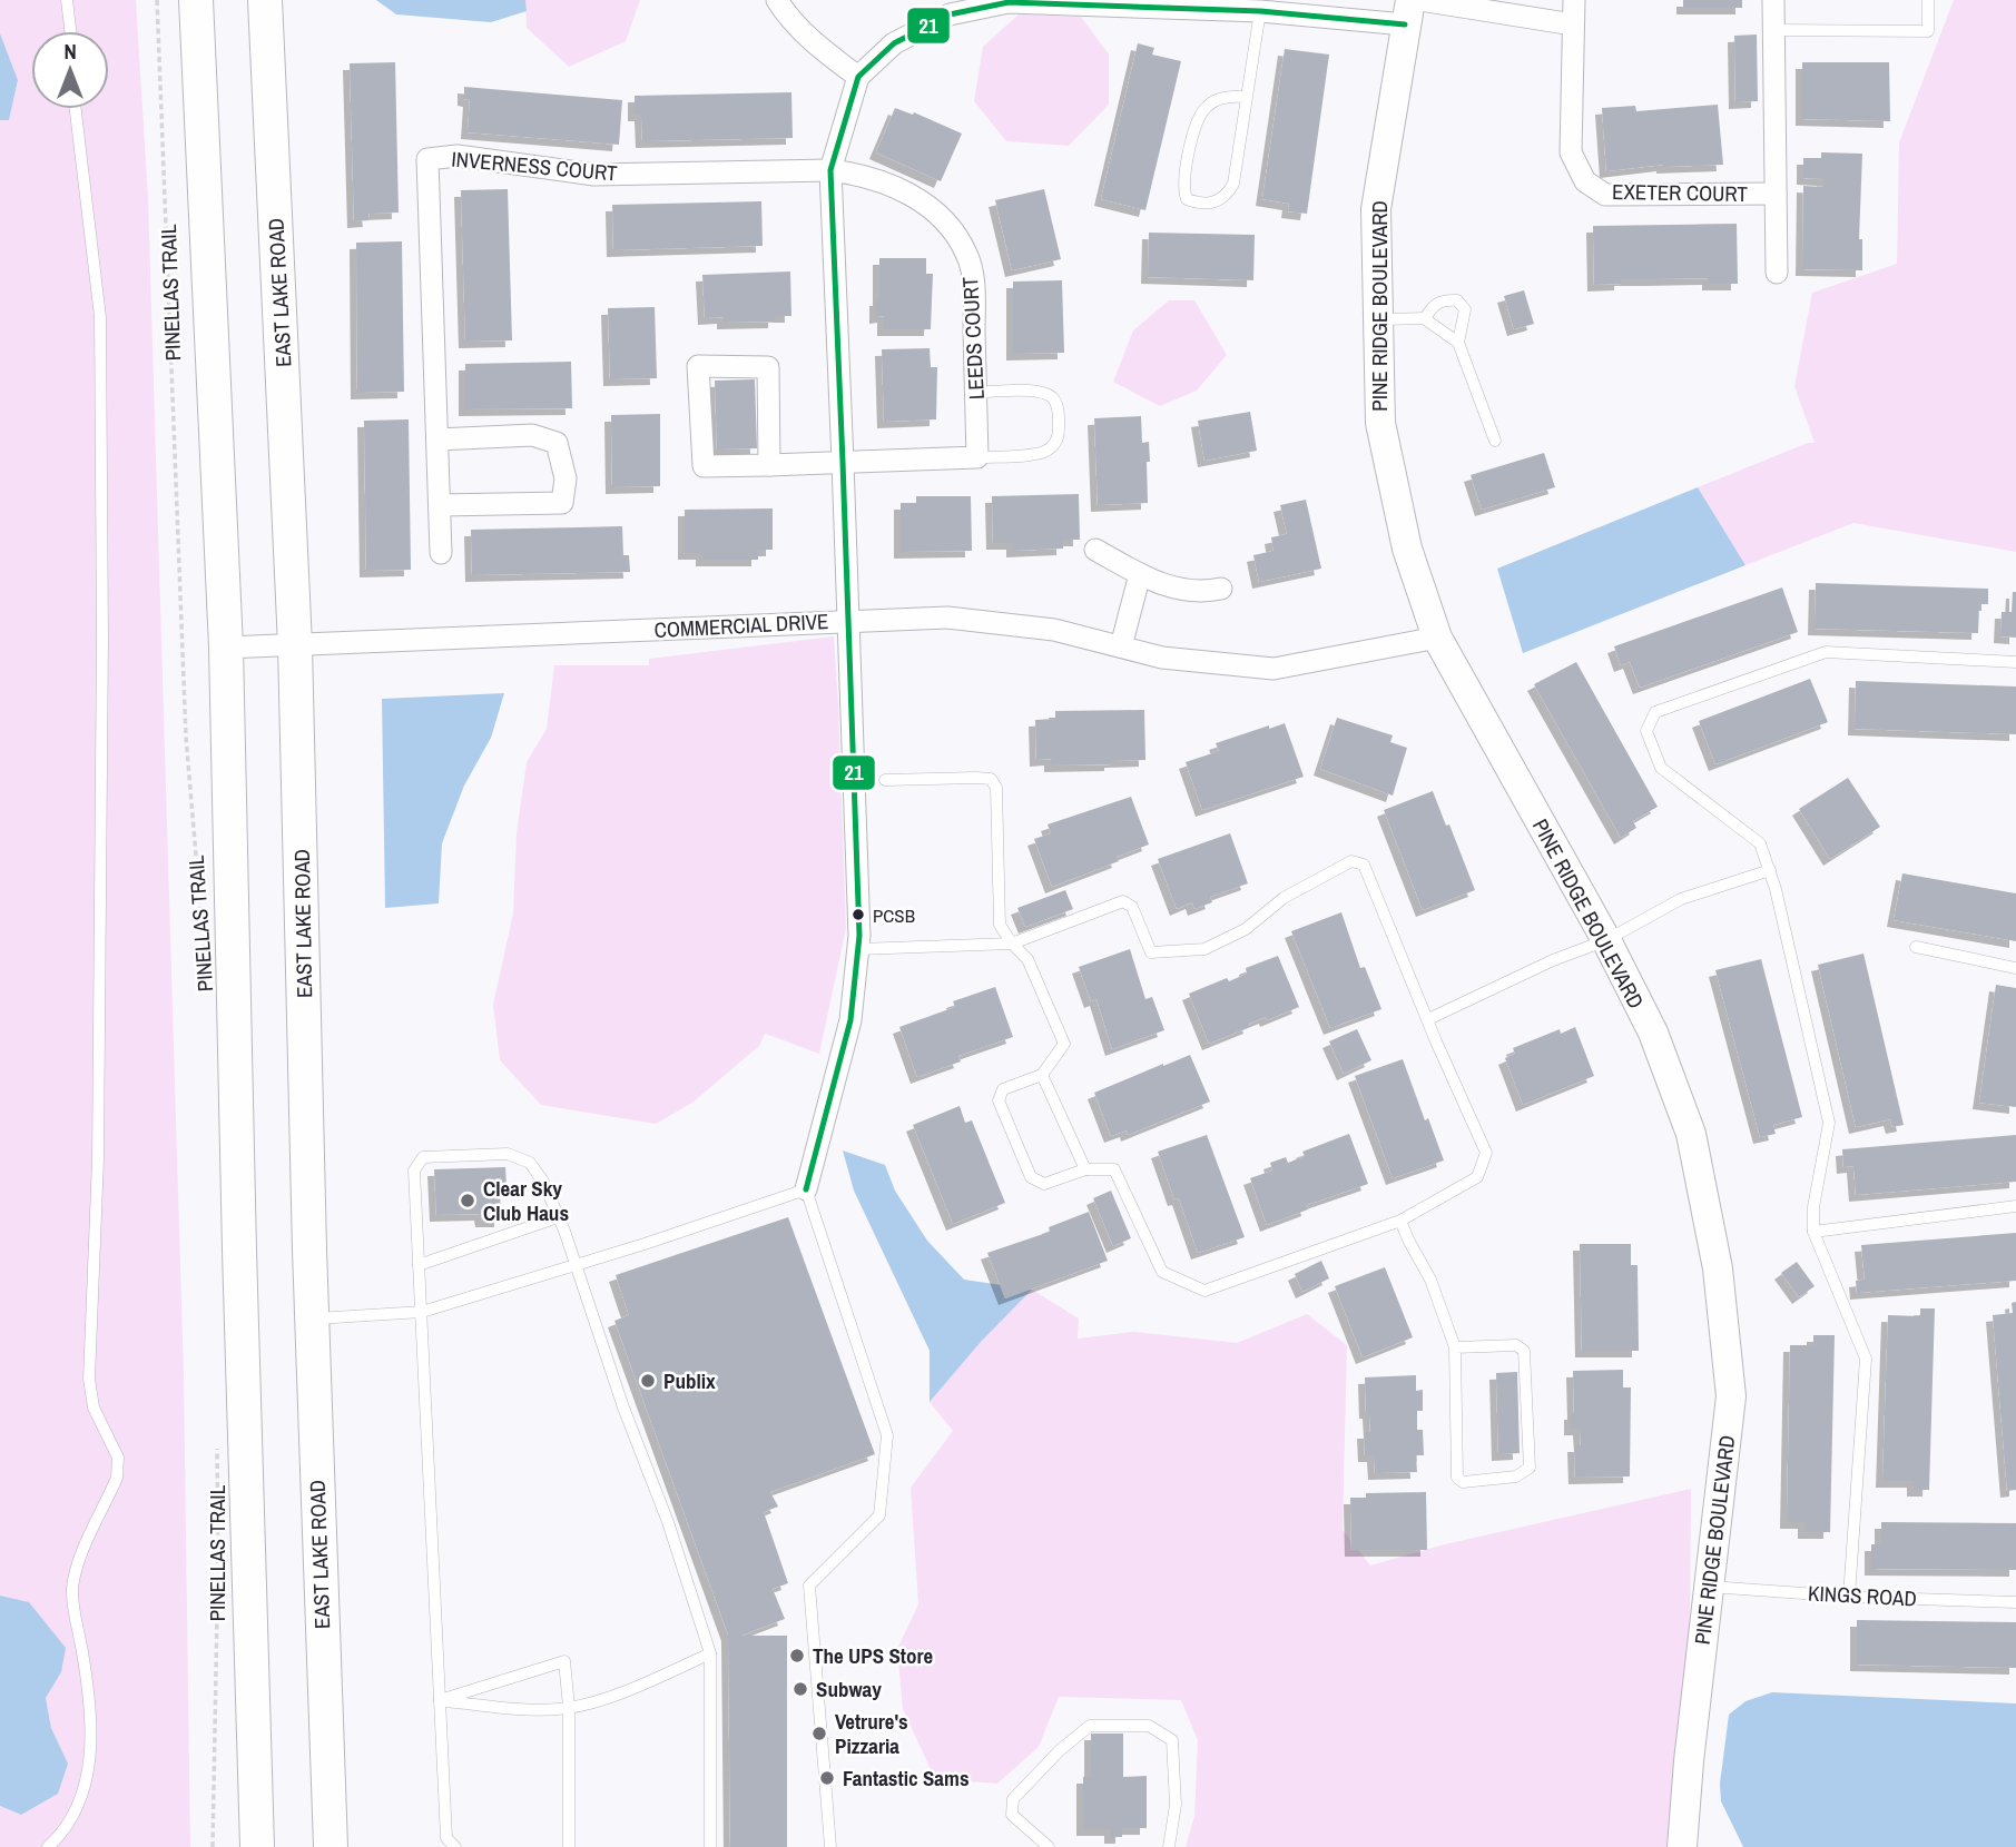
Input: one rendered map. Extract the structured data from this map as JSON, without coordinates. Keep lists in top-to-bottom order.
{
  "streets": {
    "main road": ["EAST LAKE ROAD"],
    "street": [
      "INVERNESS COURT",
      "EXETER COURT",
      "PINE RIDGE BOULEVARD",
      "LEEDS COURT",
      "COMMERCIAL DRIVE"
    ],
    "lane": ["KINGS ROAD"],
    "path": ["PINELLAS TRAIL"]
  },
  "crossings": [
    ["INVERNESS COURT", "LEEDS COURT"],
    ["EAST LAKE ROAD", "COMMERCIAL DRIVE"],
    ["PINE RIDGE BOULEVARD", "COMMERCIAL DRIVE"],
    ["PINE RIDGE BOULEVARD", "KINGS ROAD"]
  ],
  "places": [
    "PCSB",
    "Clear Sky Club Haus",
    "Publix",
    "The UPS Store",
    "Subway",
    "Vetrure's Pizzaria",
    "Fantastic Sams"
  ],
  "lines": ["transit line 21"],
  "north": "top"
}
